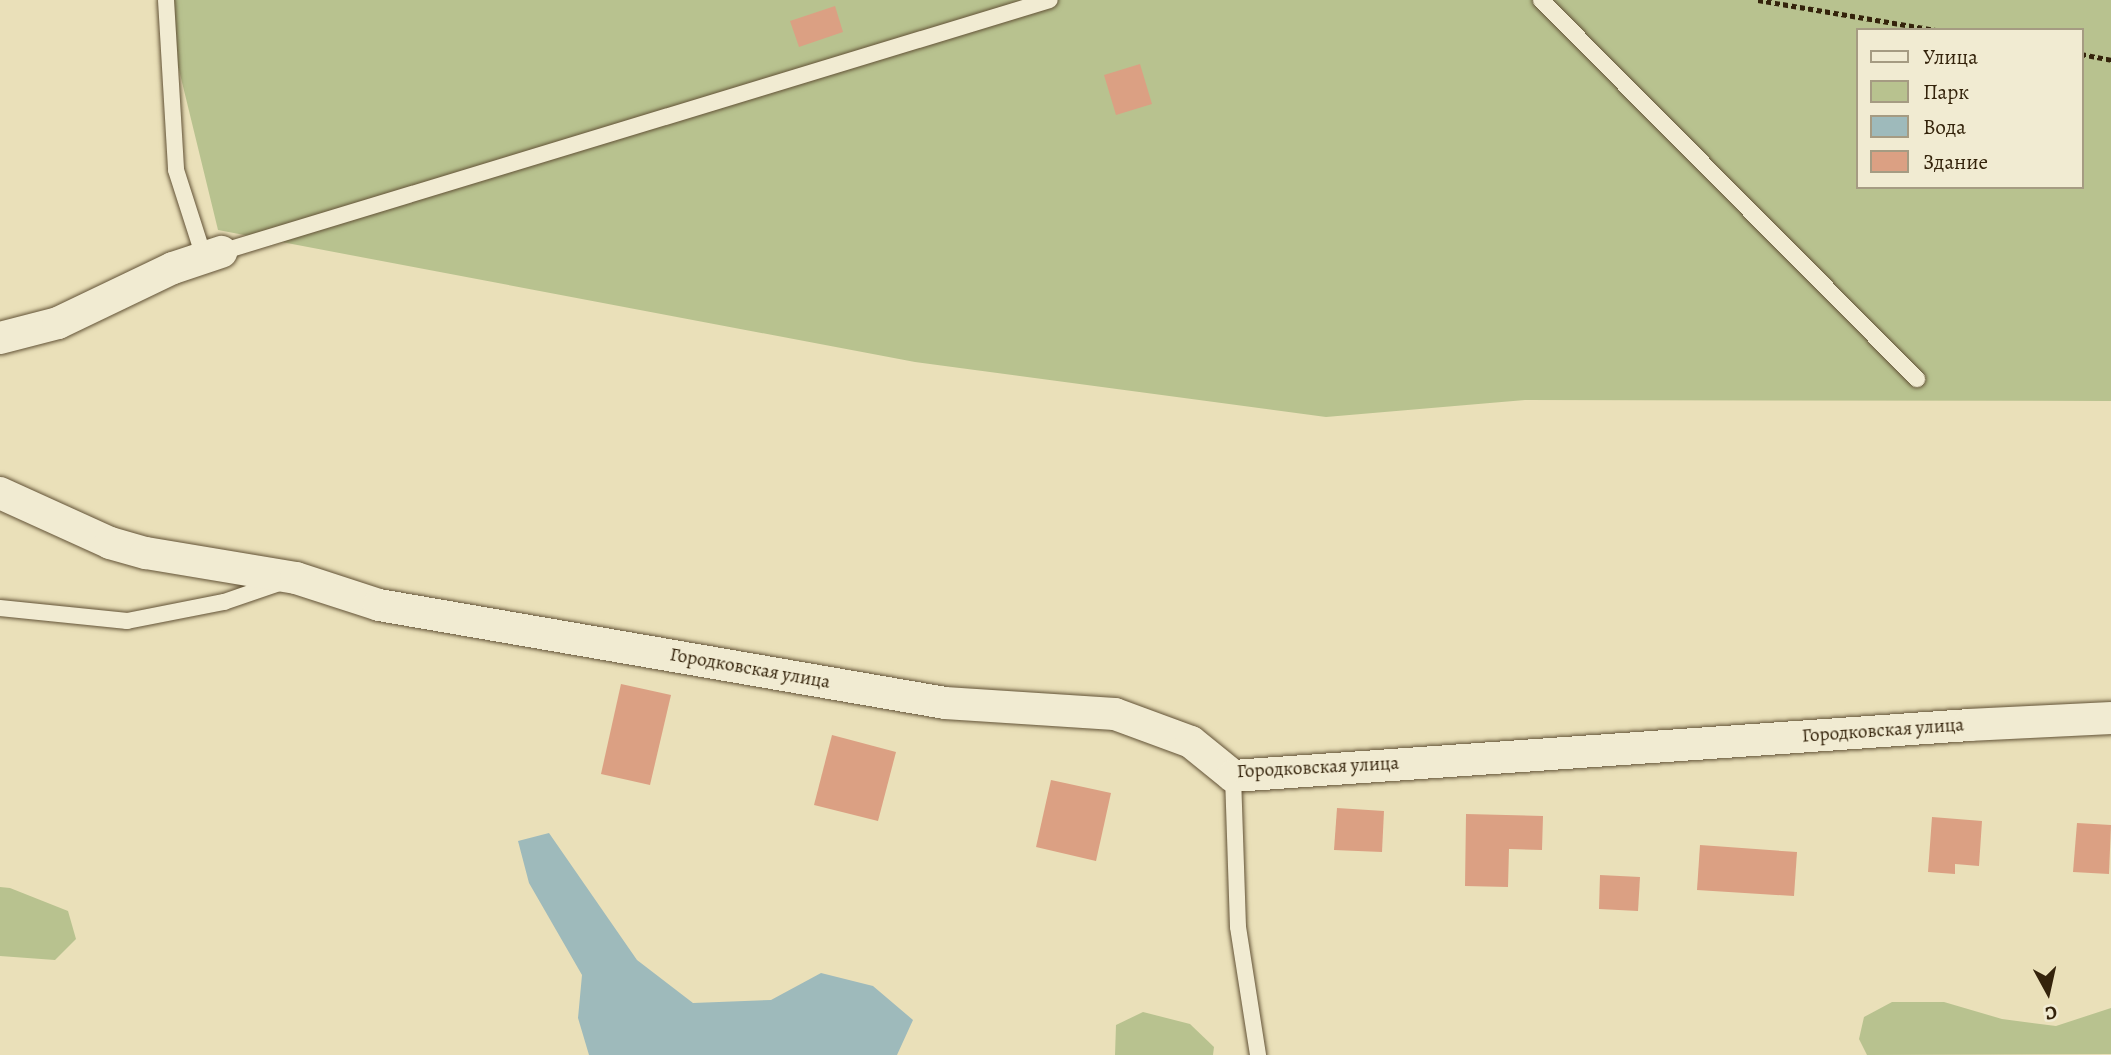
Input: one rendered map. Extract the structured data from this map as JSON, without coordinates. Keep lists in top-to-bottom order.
{
  "streets": {
    "street": ["Городковская улица"]
  },
  "legend": [
    "Улица",
    "Парк",
    "Вода",
    "Здание"
  ],
  "north": "bottom"
}
